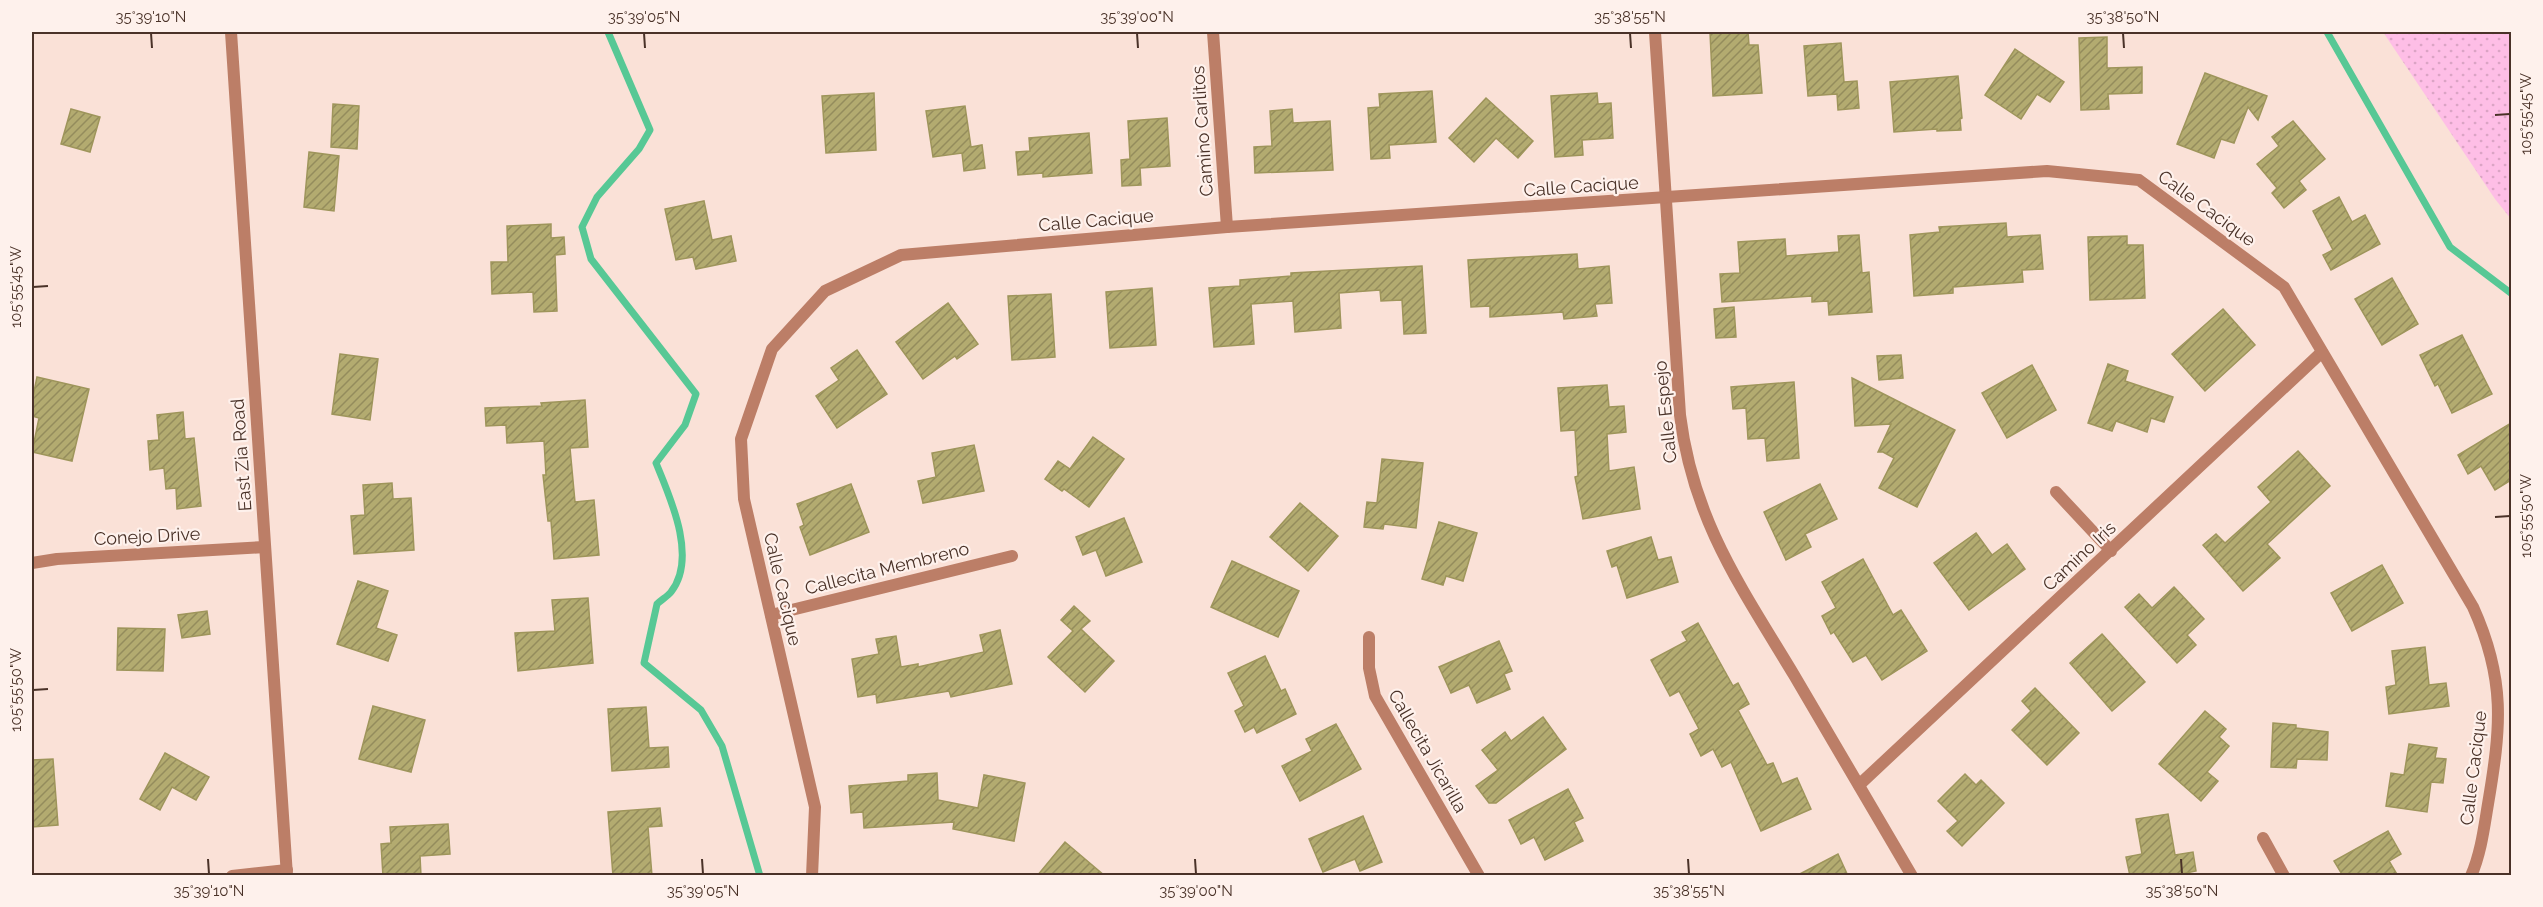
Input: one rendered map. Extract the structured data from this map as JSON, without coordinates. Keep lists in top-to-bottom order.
{
  "streets": {
    "street": [
      "Camino Carlitos",
      "Calle Cacique",
      "Calle Espejo",
      "East Zia Road",
      "Conejo Drive",
      "Camino Iris",
      "Callecita Membreno",
      "Callecita Jicarilla"
    ]
  },
  "crossings": [
    ["Camino Carlitos", "Calle Cacique"],
    ["Calle Cacique", "Calle Espejo"],
    ["Calle Cacique", "Camino Iris"],
    ["Calle Cacique", "Callecita Membreno"],
    ["Calle Espejo", "Camino Iris"],
    ["East Zia Road", "Conejo Drive"]
  ],
  "coordinates": [
    "35°39'10\"N",
    "35°39'05\"N",
    "35°39'00\"N",
    "35°38'55\"N",
    "35°38'50\"N",
    "105°55'45\"W",
    "105°55'50\"W"
  ]
}
